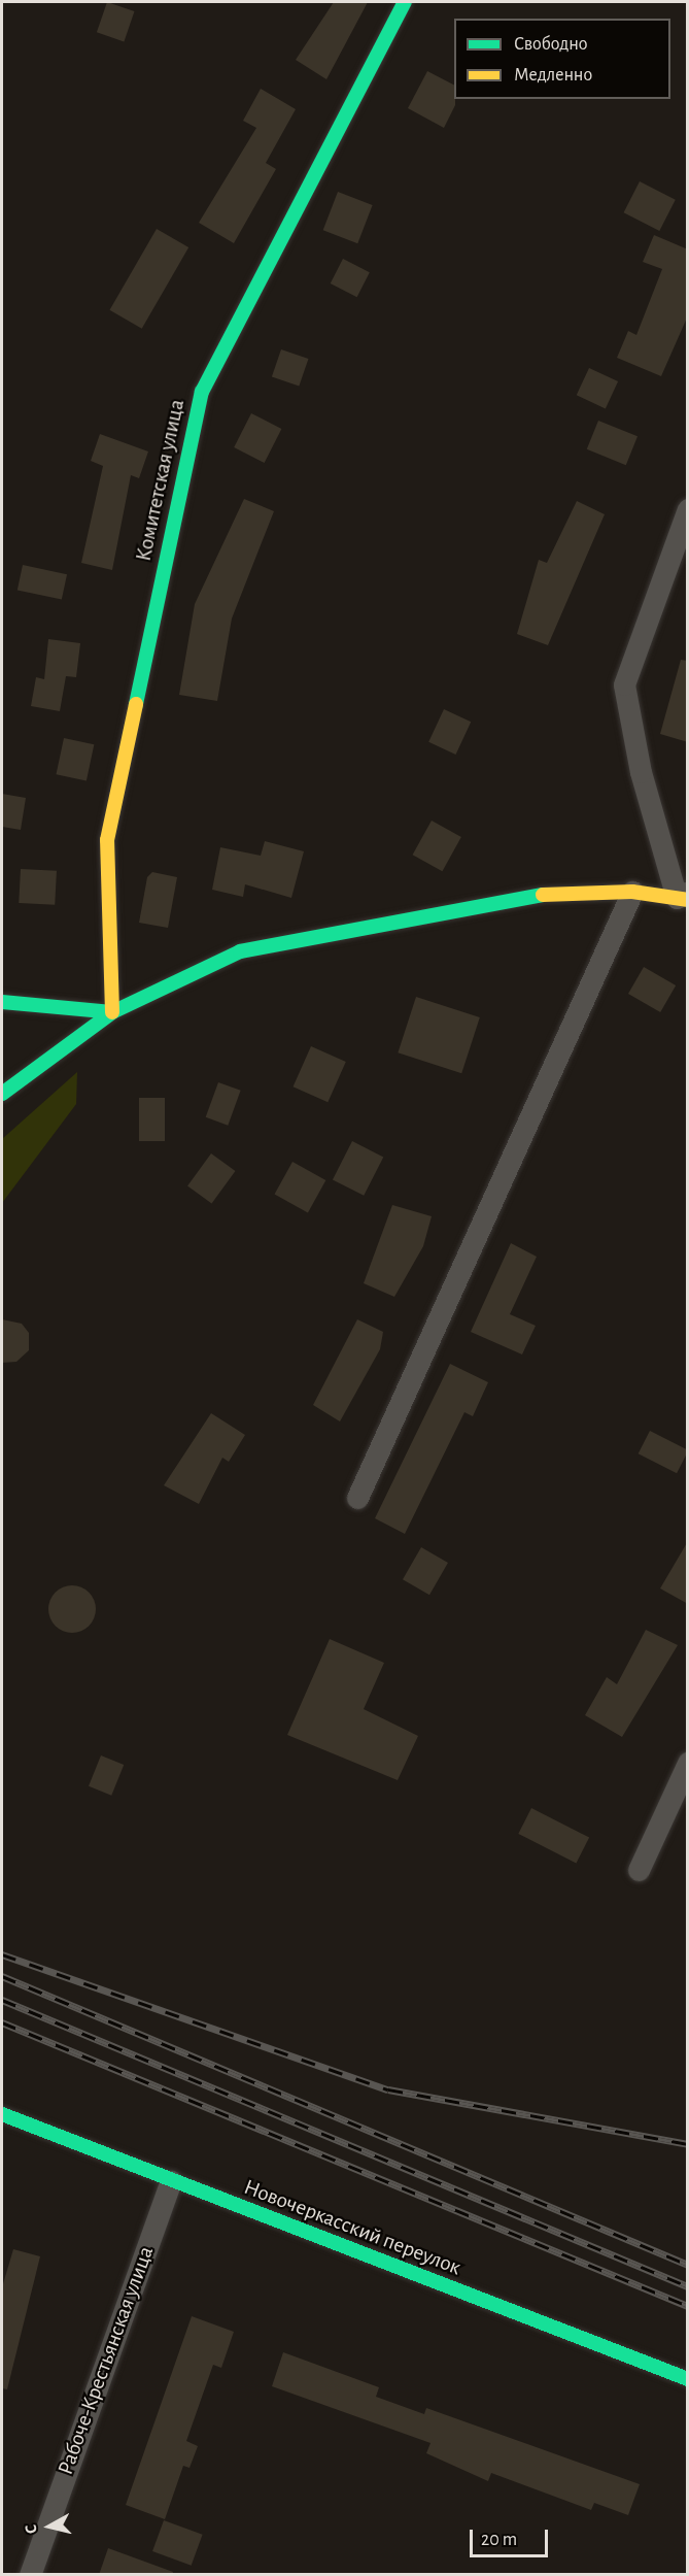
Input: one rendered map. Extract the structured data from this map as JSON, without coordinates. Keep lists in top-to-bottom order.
{
  "streets": {
    "street": ["Комитетская улица", "Новочеркасский переулок", "Рабоче-Крестьянская улица"]
  },
  "crossings": [
    ["Новочеркасский переулок", "Рабоче-Крестьянская улица"]
  ],
  "legend": ["Свободно", "Медленно"],
  "scale_bar": "20 m",
  "north": "left"
}
